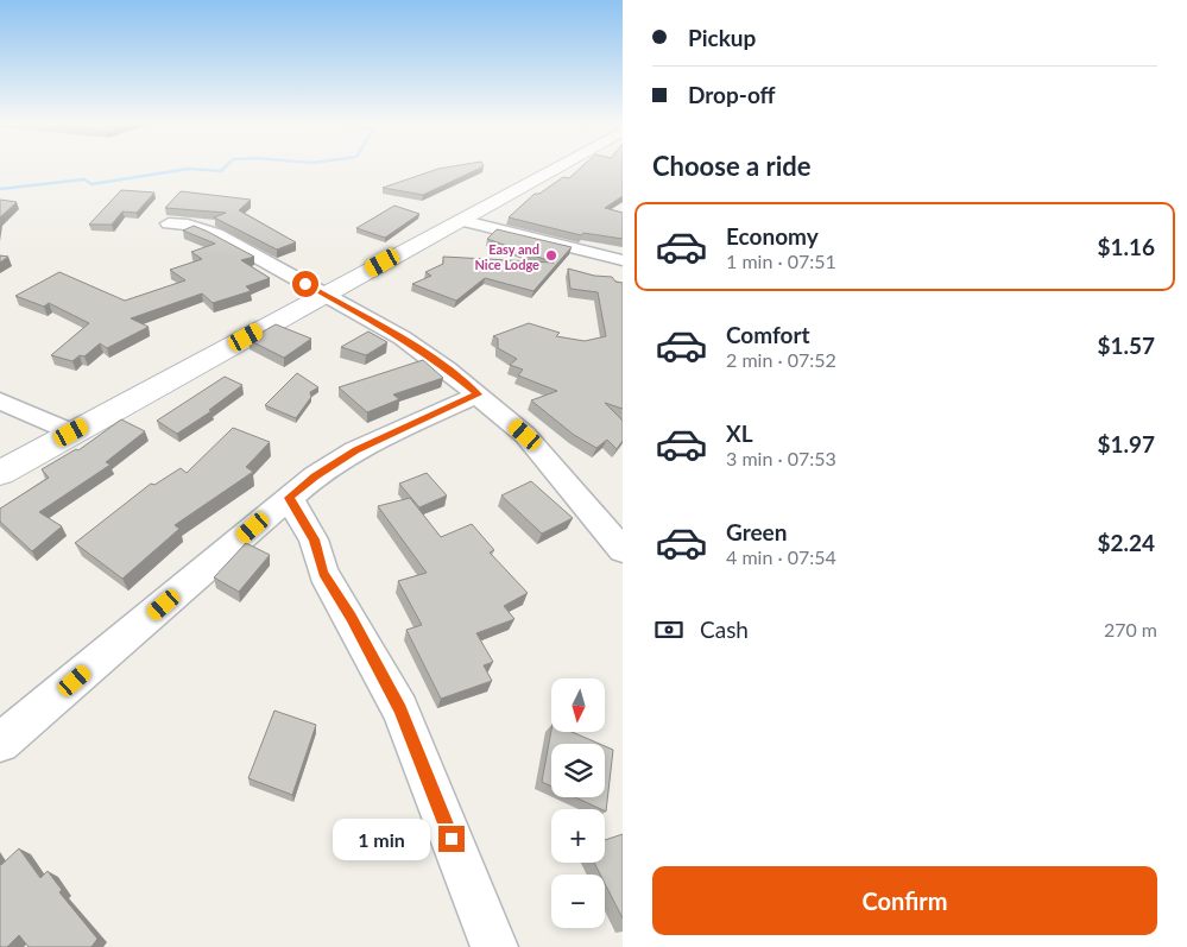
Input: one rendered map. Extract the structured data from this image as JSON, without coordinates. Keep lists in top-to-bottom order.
{
  "places": ["Easy and Nice Lodge"],
  "north": "bottom",
  "page": {
    "banner": ["Pickup", "Drop-off"],
    "heading": "Choose a ride",
    "list": [
      {
        "name": "Economy",
        "note": "1 min · 07:51",
        "value": "$1.16"
      },
      {
        "name": "Comfort",
        "note": "2 min · 07:52",
        "value": "$1.57"
      },
      {
        "name": "XL",
        "note": "3 min · 07:53",
        "value": "$1.97"
      },
      {
        "name": "Green",
        "note": "4 min · 07:54",
        "value": "$2.24"
      }
    ],
    "pay": ["Cash", "270 m"],
    "map_buttons": ["+", "−"],
    "bubble": "1 min",
    "buttons": "Confirm"
  }
}
